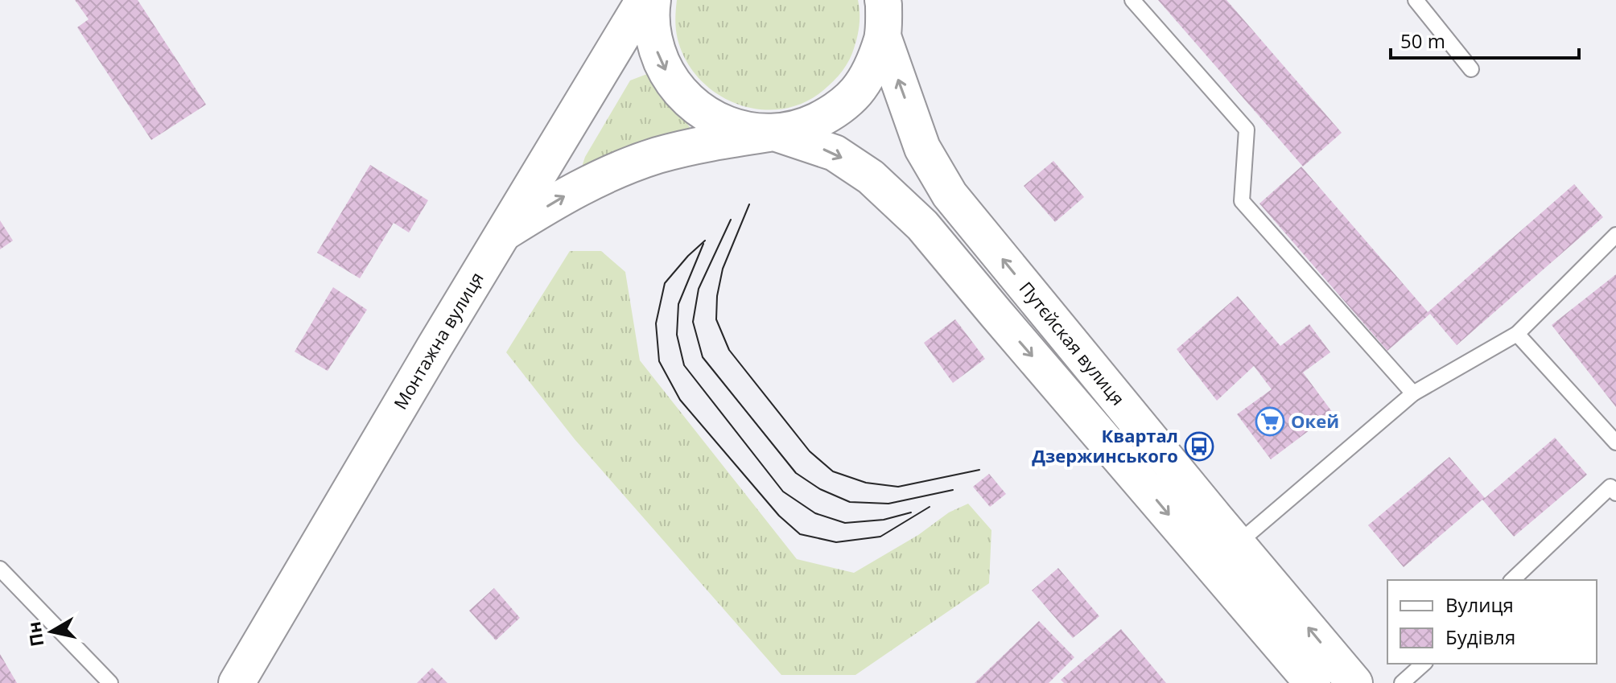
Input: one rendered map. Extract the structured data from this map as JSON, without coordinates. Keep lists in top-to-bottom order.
{
  "streets": {
    "main road": ["Монтажна вулиця", "Путєйская вулиця"]
  },
  "places": {
    "supermarket": ["Окей"],
    "bus stop": ["Квартал Дзержинського"]
  },
  "legend": ["Вулиця", "Будівля"],
  "scale_bar": "50 m",
  "north": "left"
}
